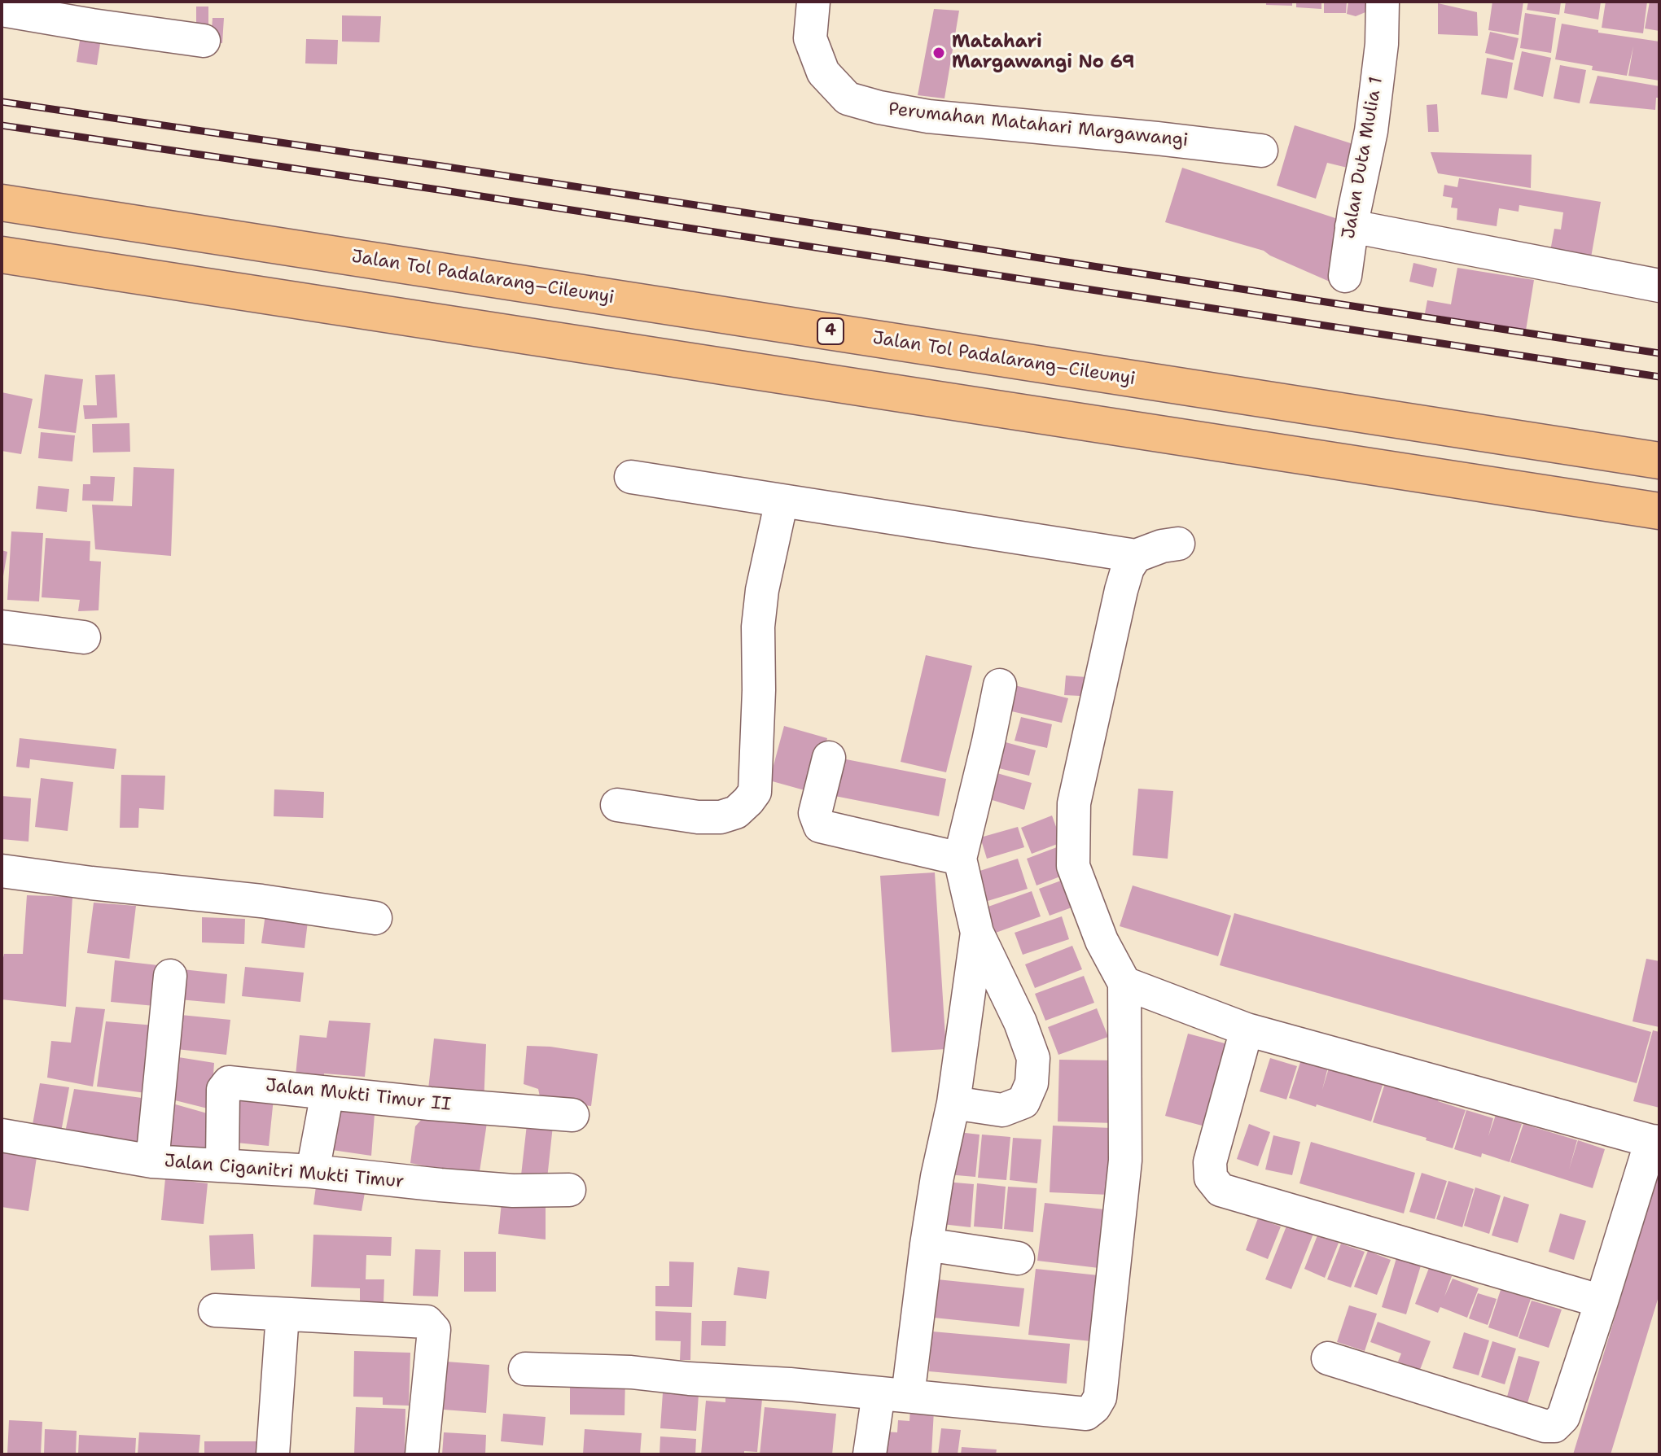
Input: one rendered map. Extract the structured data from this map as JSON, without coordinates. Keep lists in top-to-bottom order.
{
  "streets": {
    "highway": ["Jalan Tol Padalarang–Cileunyi", "4"],
    "street": [
      "Perumahan Matahari Margawangi",
      "Jalan Duta Mulia 1",
      "Jalan Mukti Timur II",
      "Jalan Ciganitri Mukti Timur"
    ]
  },
  "crossings": [
    ["Jalan Mukti Timur II", "Jalan Ciganitri Mukti Timur"]
  ],
  "places": ["Matahari Margawangi No 69"]
}
